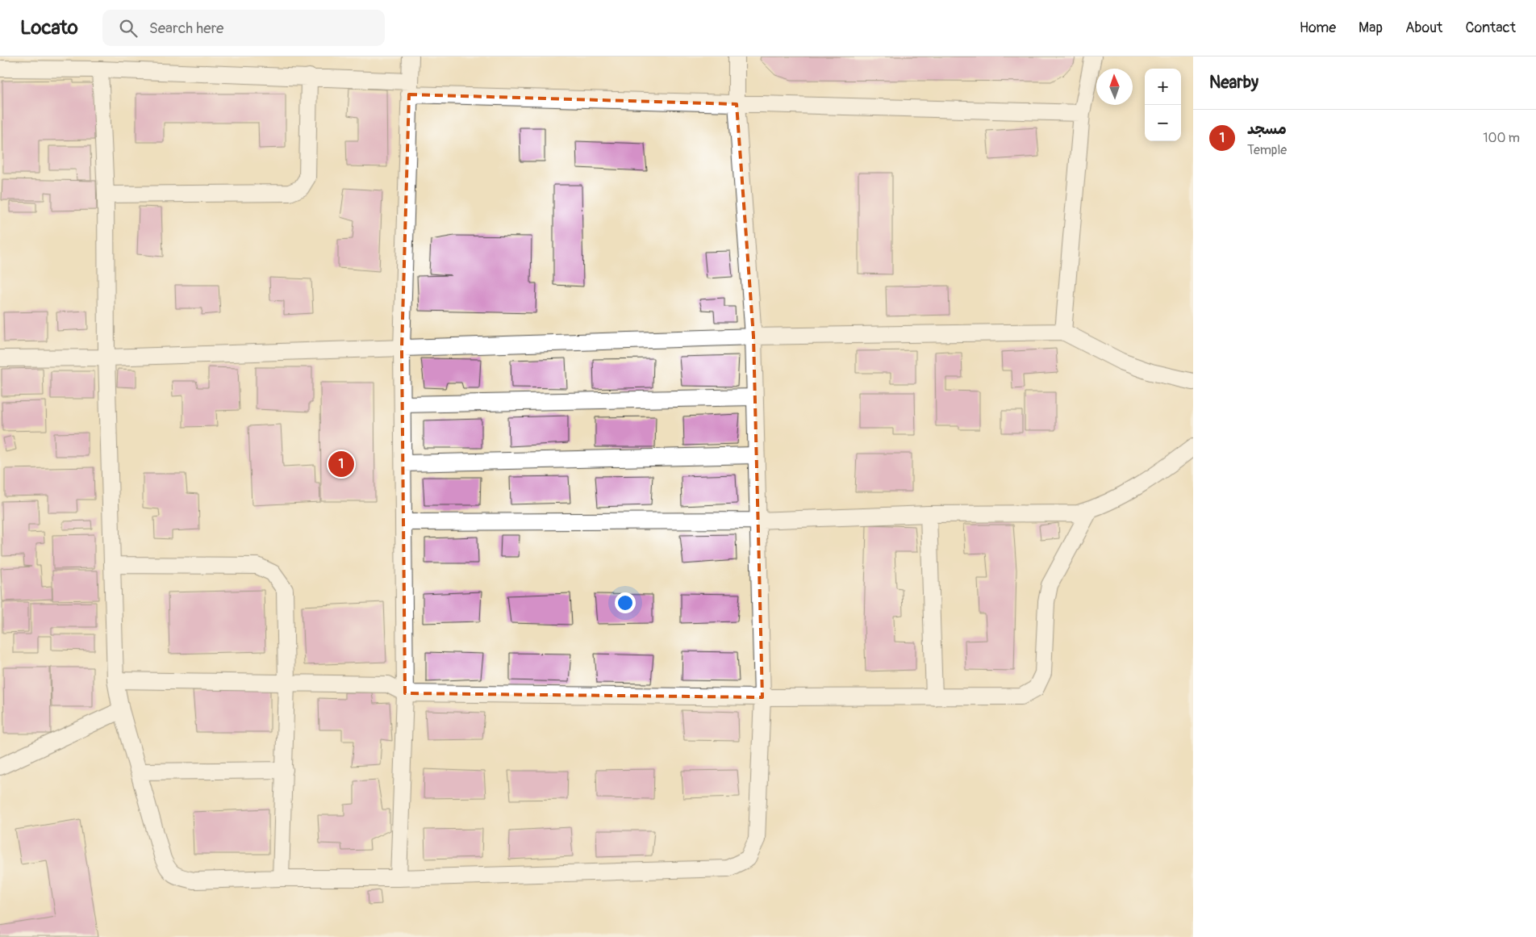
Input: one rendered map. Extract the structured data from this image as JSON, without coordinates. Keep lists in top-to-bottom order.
{
  "north": "top",
  "page": {
    "header": "Locato",
    "search": "Search here",
    "nav": [
      "Home",
      "Map",
      "About",
      "Contact"
    ],
    "heading": "Nearby",
    "map_buttons": ["+", "−"],
    "list": [
      {
        "mark": "1",
        "name": "مسجد",
        "note": "Temple",
        "value": "100 m"
      }
    ],
    "pins": "1"
  }
}
